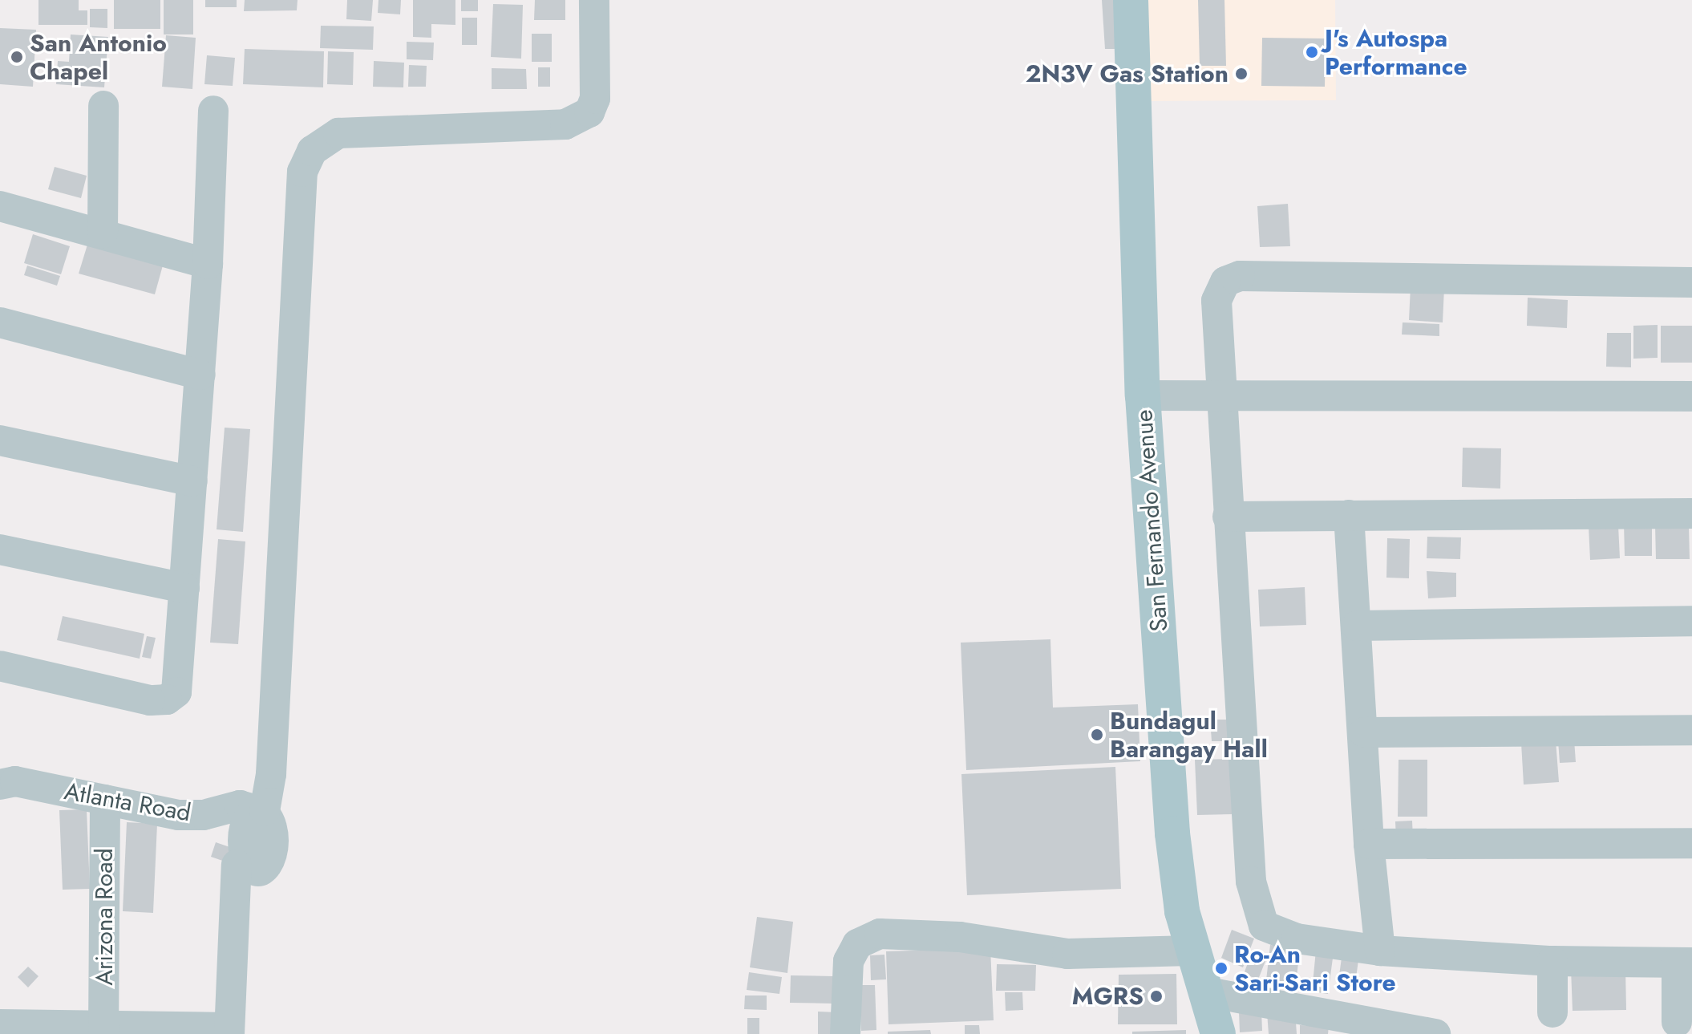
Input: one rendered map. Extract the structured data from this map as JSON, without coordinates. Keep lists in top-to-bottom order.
{
  "streets": {
    "main road": ["San Fernando Avenue"],
    "street": ["Atlanta Road", "Arizona Road"]
  },
  "crossings": [
    ["Atlanta Road", "Arizona Road"]
  ],
  "places": [
    "J's Autospa Performance",
    "San Antonio Chapel",
    "2N3V Gas Station",
    "Bundagul Barangay Hall",
    "Ro-An Sari-Sari Store",
    "MGRS"
  ]
}
